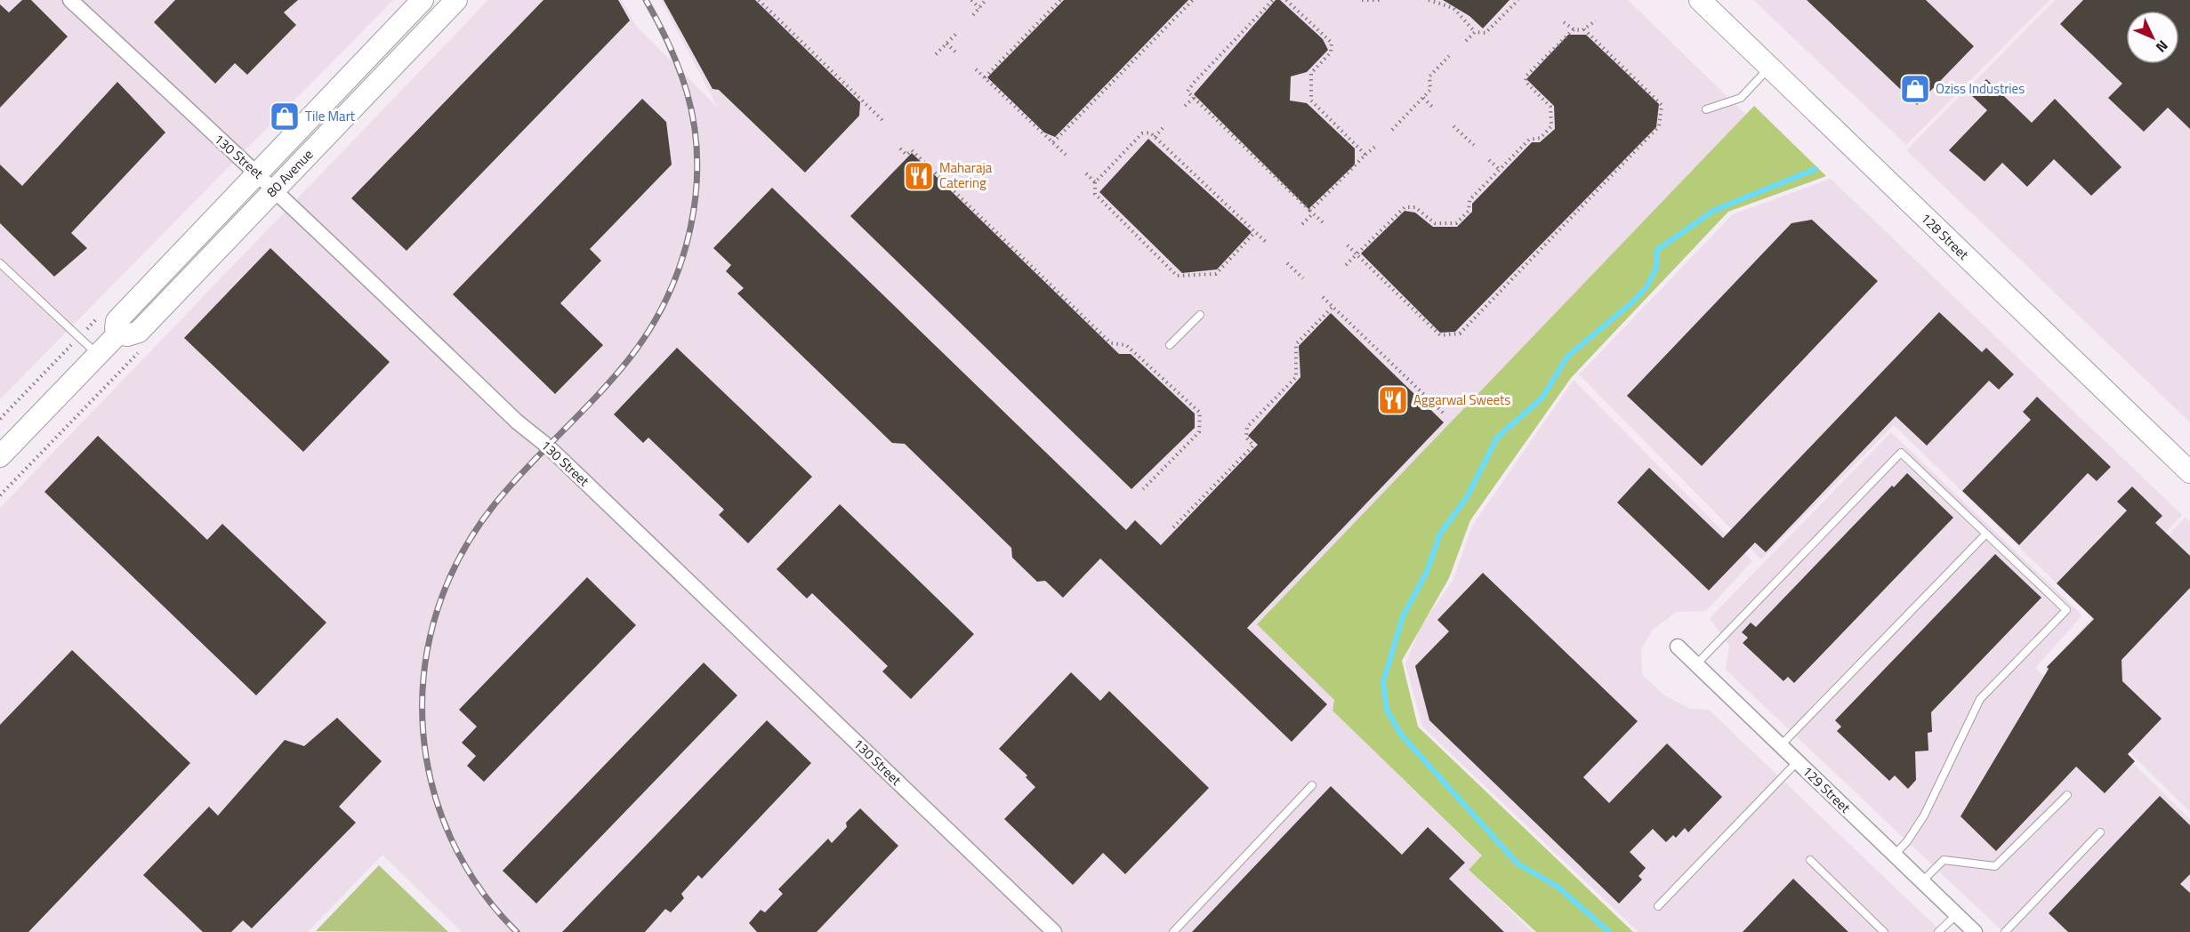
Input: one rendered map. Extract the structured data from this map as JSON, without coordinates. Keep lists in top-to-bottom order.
{
  "streets": {
    "main road": ["80 Avenue", "128 Street"],
    "street": ["130 Street", "129 Street"]
  },
  "crossings": [
    ["130 Street", "80 Avenue"]
  ],
  "places": {
    "shop": ["Oziss Industries", "Tile Mart"],
    "restaurant": ["Maharaja Catering", "Aggarwal Sweets"]
  },
  "north": "bottom right"
}
